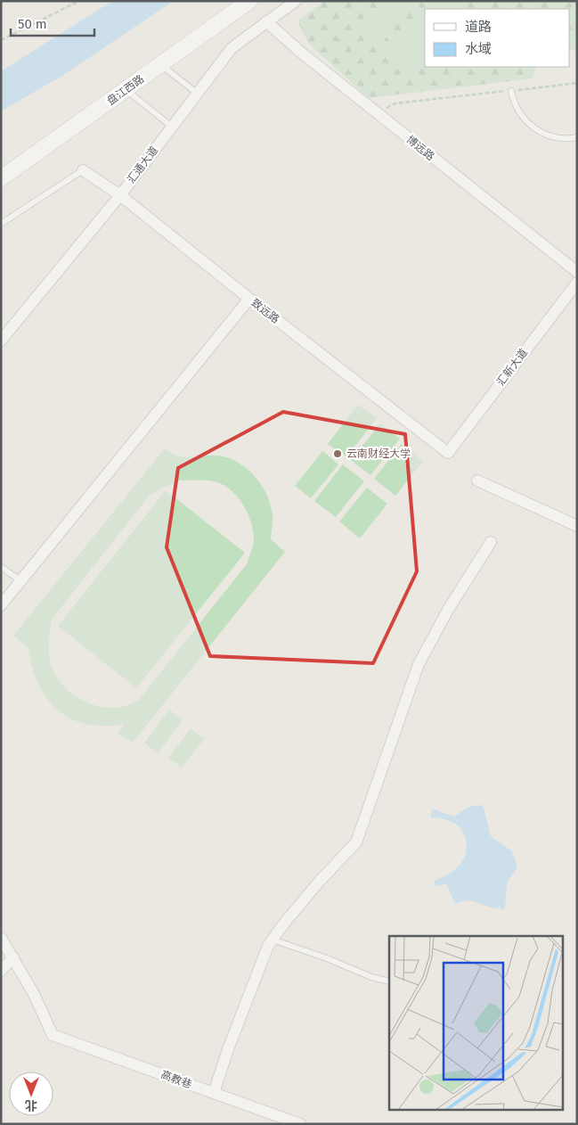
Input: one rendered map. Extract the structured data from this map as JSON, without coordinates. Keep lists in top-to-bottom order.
{
  "streets": {
    "street": [
      "盘江西路",
      "博远路",
      "汇通大道",
      "致远路",
      "汇新大道",
      "高教巷"
    ]
  },
  "crossings": [
    ["博远路", "汇通大道"],
    ["汇通大道", "致远路"],
    ["致远路", "汇新大道"]
  ],
  "places": ["云南财经大学"],
  "legend": ["道路", "水域"],
  "scale_bar": "50 m",
  "north": "bottom"
}
